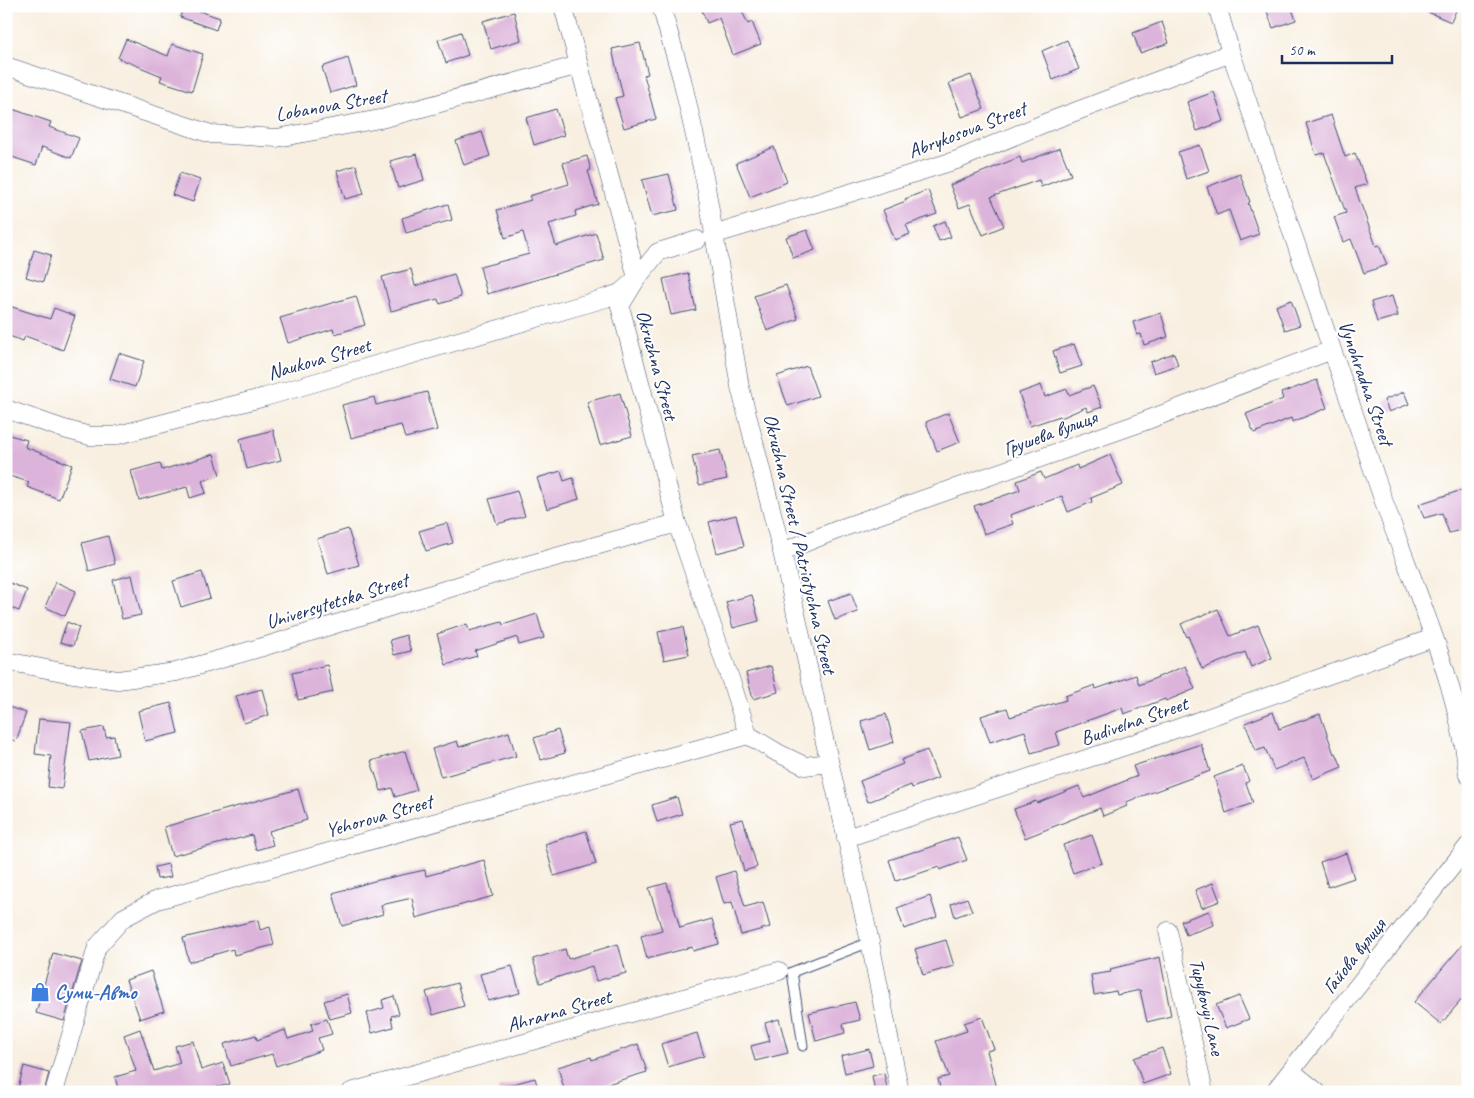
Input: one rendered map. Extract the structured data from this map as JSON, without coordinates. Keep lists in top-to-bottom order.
{
  "streets": {
    "street": [
      "Lobanova Street",
      "Abrykosova Street",
      "Naukova Street",
      "Okruzhna Street",
      "Vynohradna Street",
      "Грушева вулиця",
      "Okruzhna Street / Patriotychna Street",
      "Universytetska Street",
      "Budivelna Street",
      "Yehorova Street",
      "Гайова вулиця",
      "Tupykovyi Lane",
      "Ahrarna Street"
    ]
  },
  "crossings": [
    ["Abrykosova Street", "Naukova Street"],
    ["Abrykosova Street", "Okruzhna Street"],
    ["Abrykosova Street", "Vynohradna Street"],
    ["Abrykosova Street", "Okruzhna Street / Patriotychna Street"],
    ["Naukova Street", "Okruzhna Street"],
    ["Okruzhna Street", "Universytetska Street"],
    ["Okruzhna Street", "Yehorova Street"],
    ["Vynohradna Street", "Грушева вулиця"],
    ["Vynohradna Street", "Budivelna Street"],
    ["Грушева вулиця", "Okruzhna Street / Patriotychna Street"],
    ["Okruzhna Street / Patriotychna Street", "Budivelna Street"]
  ],
  "places": {
    "shop": ["Суми-Авто"]
  },
  "scale_bar": "50 m"
}
